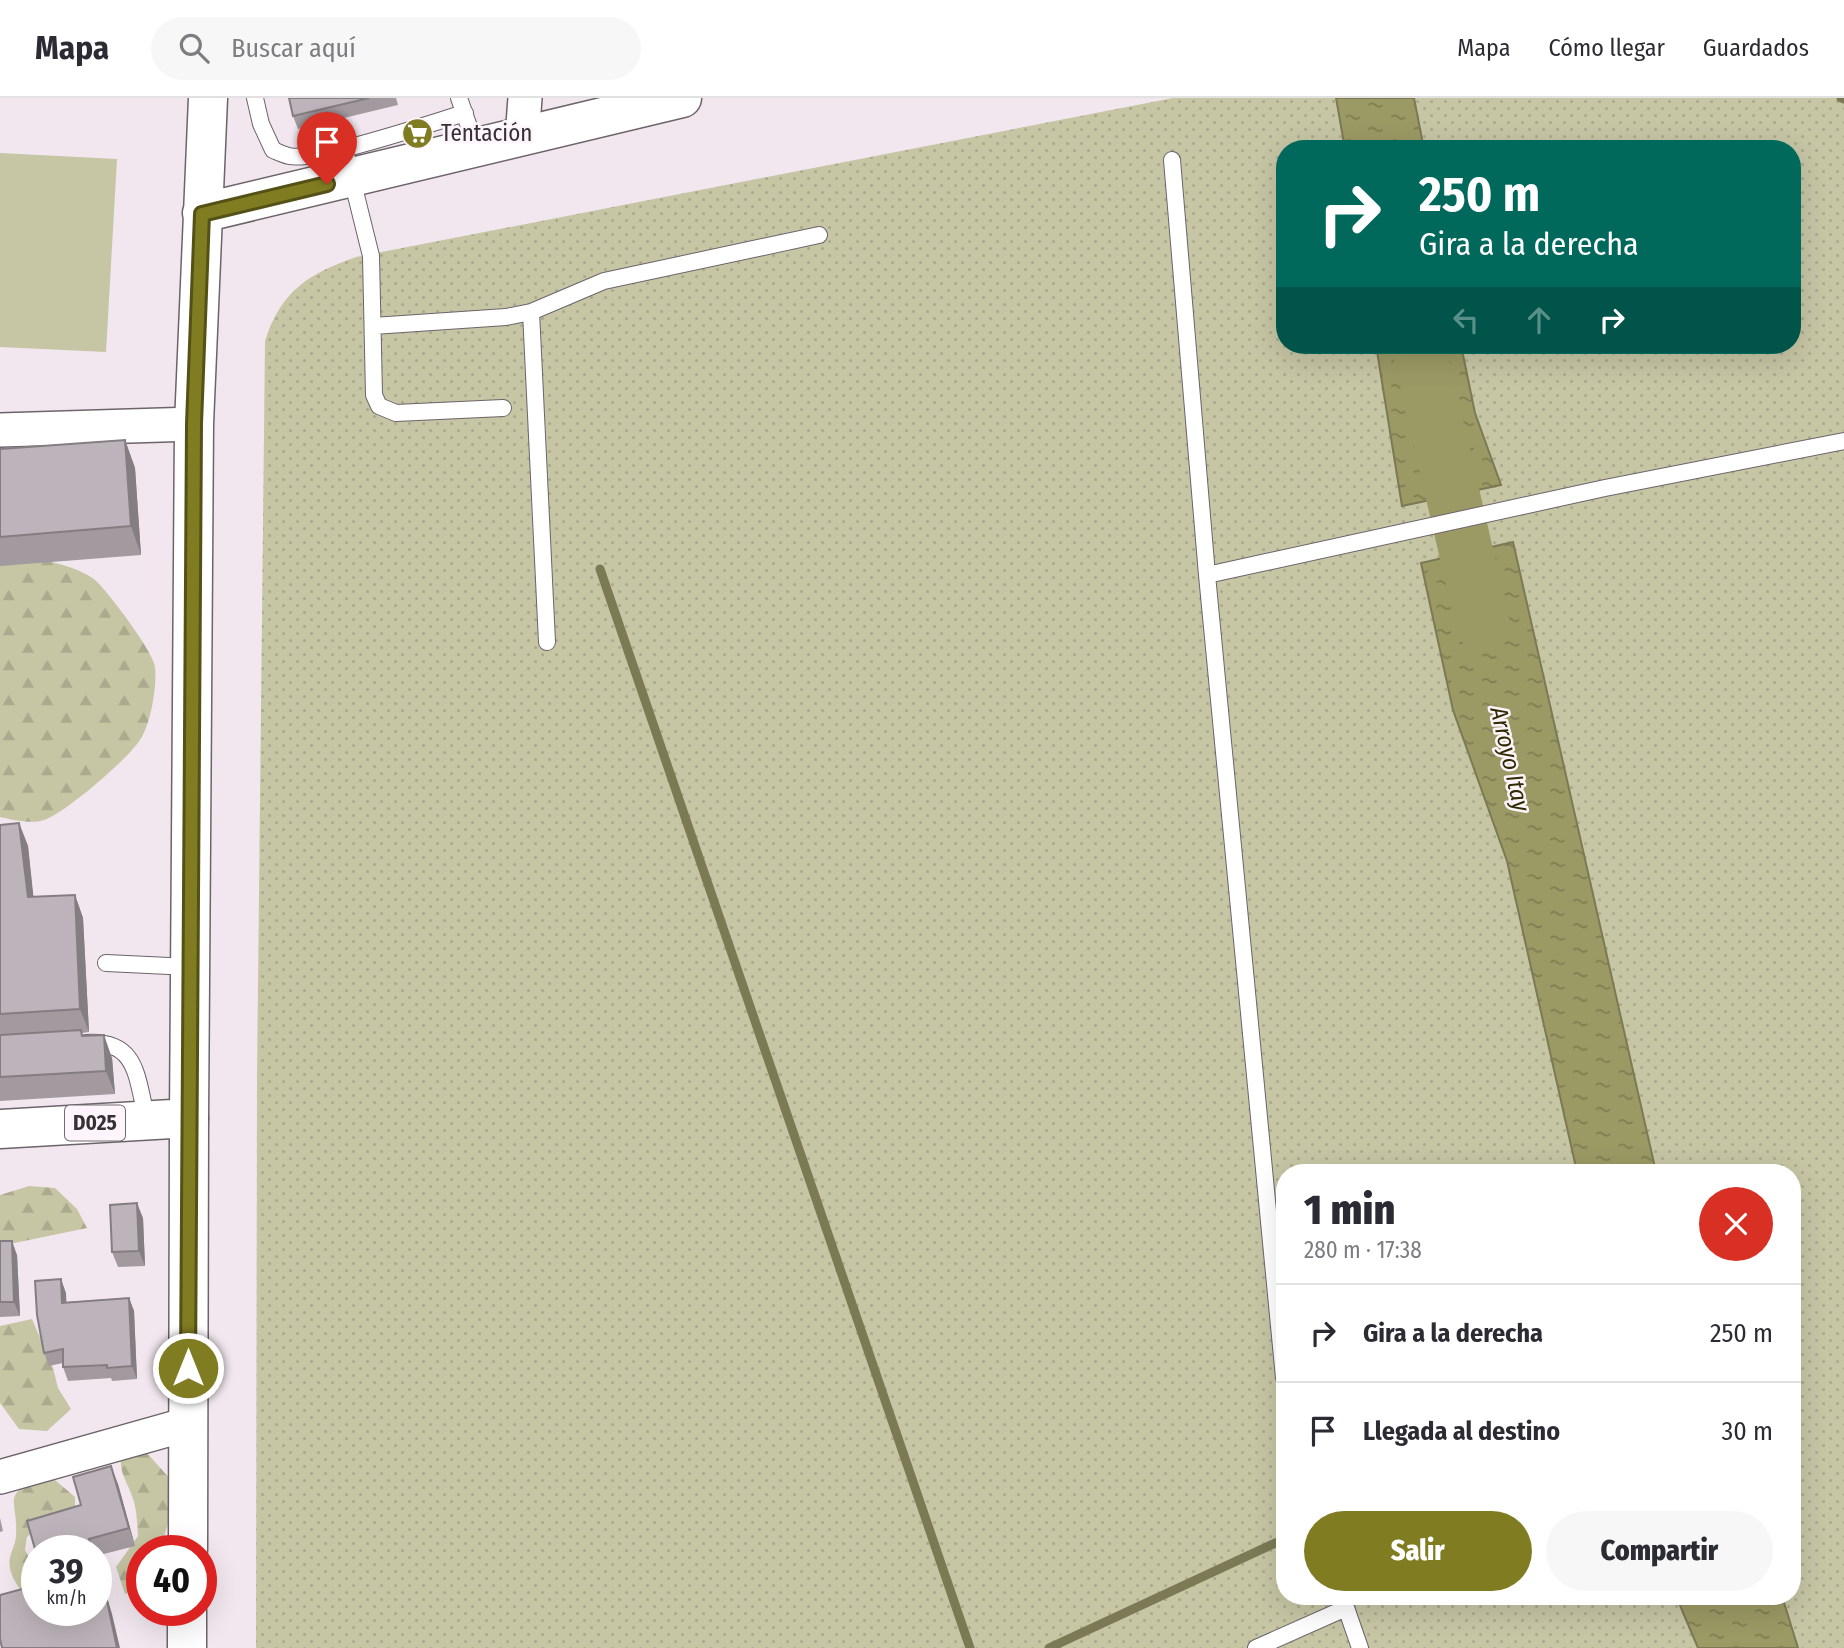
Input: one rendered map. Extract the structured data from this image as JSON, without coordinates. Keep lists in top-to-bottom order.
{
  "streets": {
    "main road": ["D025"]
  },
  "water": ["Arroyo Itay"],
  "places": {
    "supermarket": ["Tentación"]
  },
  "page": {
    "header": "Mapa",
    "search": "Buscar aquí",
    "nav": ["Mapa", "Cómo llegar", "Guardados"],
    "turn": ["250 m", "Gira a la derecha"],
    "heading": ["1 min", "280 m · 17:38"],
    "list": [
      {
        "name": "Gira a la derecha",
        "value": "250 m"
      },
      {
        "name": "Llegada al destino",
        "value": "30 m"
      }
    ],
    "buttons": ["Salir", "Compartir"],
    "speed": "39 km/h",
    "limit": "40"
  }
}
